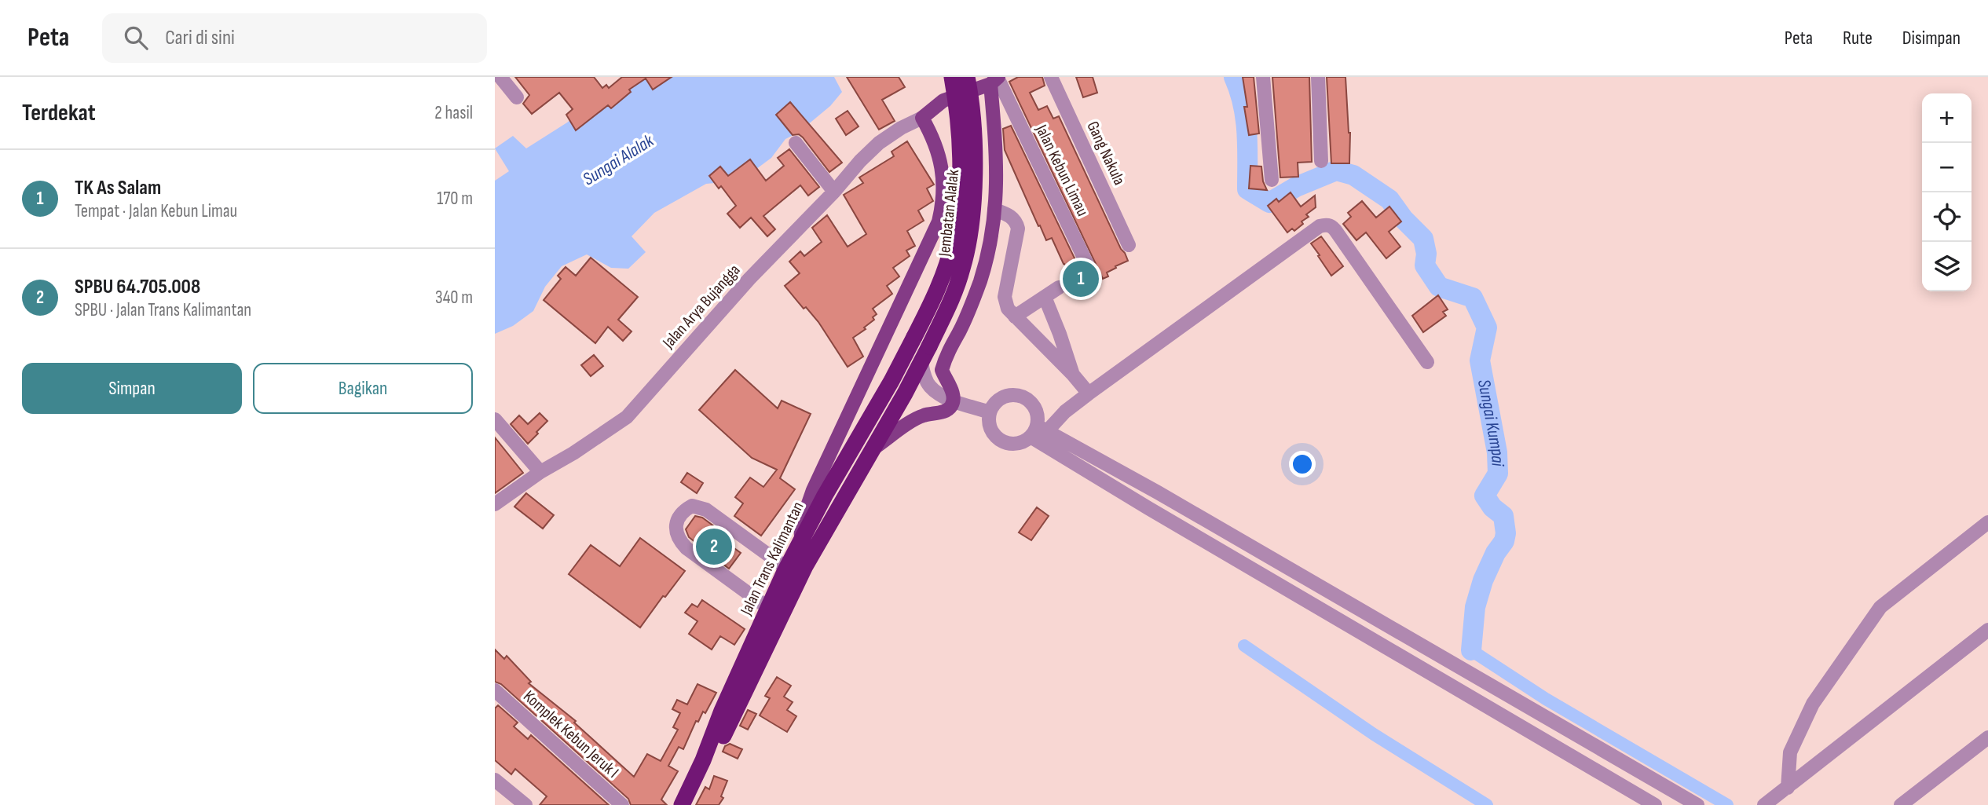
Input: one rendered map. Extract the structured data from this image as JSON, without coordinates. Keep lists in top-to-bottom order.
{
  "streets": {
    "highway": ["Jembatan Alalak", "Jalan Trans Kalimantan"],
    "street": [
      "Gang Nakula",
      "Jalan Kebun Limau",
      "Jalan Arya Bujangga",
      "Komplek Kebun Jeruk I"
    ]
  },
  "crossings": [
    ["Jembatan Alalak", "Jalan Trans Kalimantan"]
  ],
  "water": ["Sungai Alalak", "Sungai Kumpai"],
  "page": {
    "header": "Peta",
    "search": "Cari di sini",
    "nav": ["Peta", "Rute", "Disimpan"],
    "heading": ["Terdekat", "2 hasil"],
    "map_buttons": ["+", "−"],
    "list": [
      {
        "mark": "1",
        "name": "TK As Salam",
        "note": "Tempat · Jalan Kebun Limau",
        "value": "170 m"
      },
      {
        "mark": "2",
        "name": "SPBU 64.705.008",
        "note": "SPBU · Jalan Trans Kalimantan",
        "value": "340 m"
      }
    ],
    "pins": ["1", "2"],
    "buttons": ["Simpan", "Bagikan"]
  }
}
